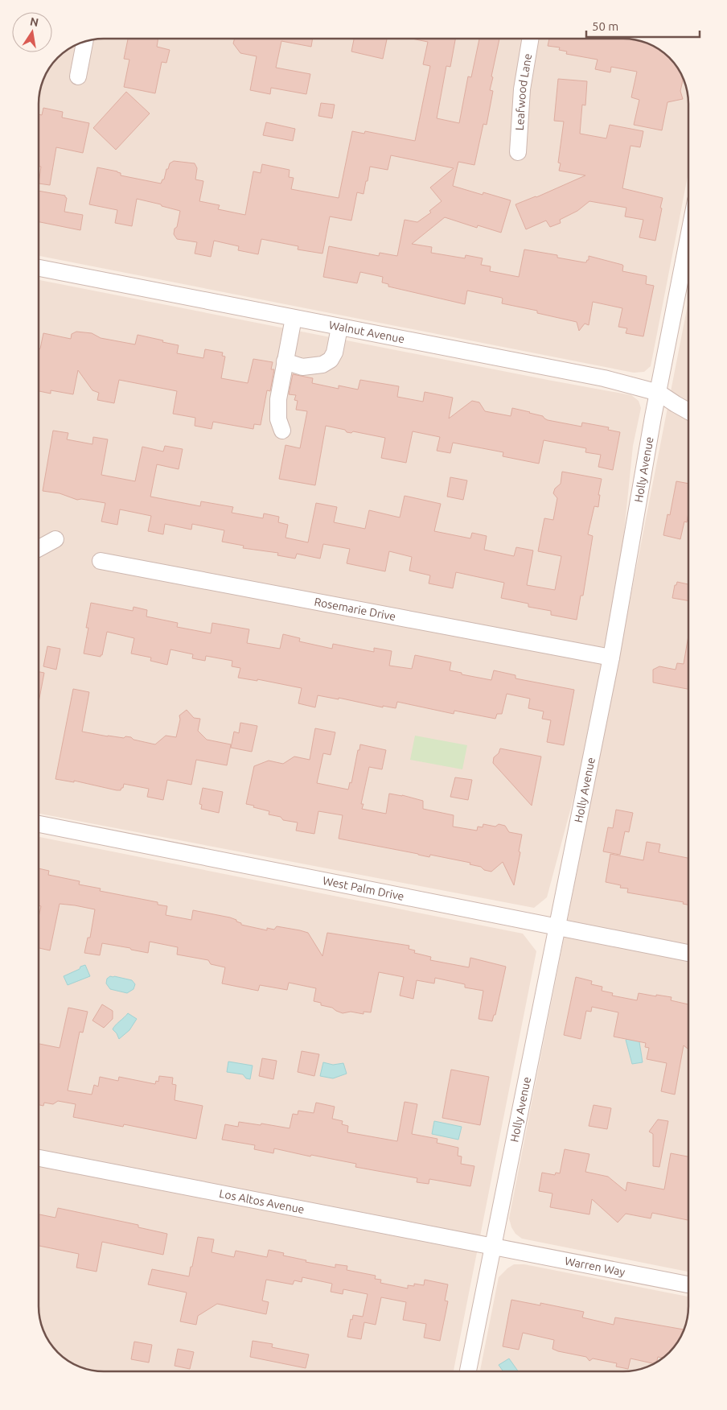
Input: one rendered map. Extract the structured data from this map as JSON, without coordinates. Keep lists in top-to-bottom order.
{
  "streets": {
    "street": [
      "Leafwood Lane",
      "Walnut Avenue",
      "Holly Avenue",
      "Rosemarie Drive",
      "West Palm Drive",
      "Los Altos Avenue",
      "Warren Way"
    ]
  },
  "crossings": [
    ["Walnut Avenue", "Holly Avenue"],
    ["Holly Avenue", "Rosemarie Drive"],
    ["Holly Avenue", "West Palm Drive"],
    ["Holly Avenue", "Los Altos Avenue"],
    ["Holly Avenue", "Warren Way"],
    ["Los Altos Avenue", "Warren Way"]
  ],
  "scale_bar": "50 m",
  "north": "top"
}
